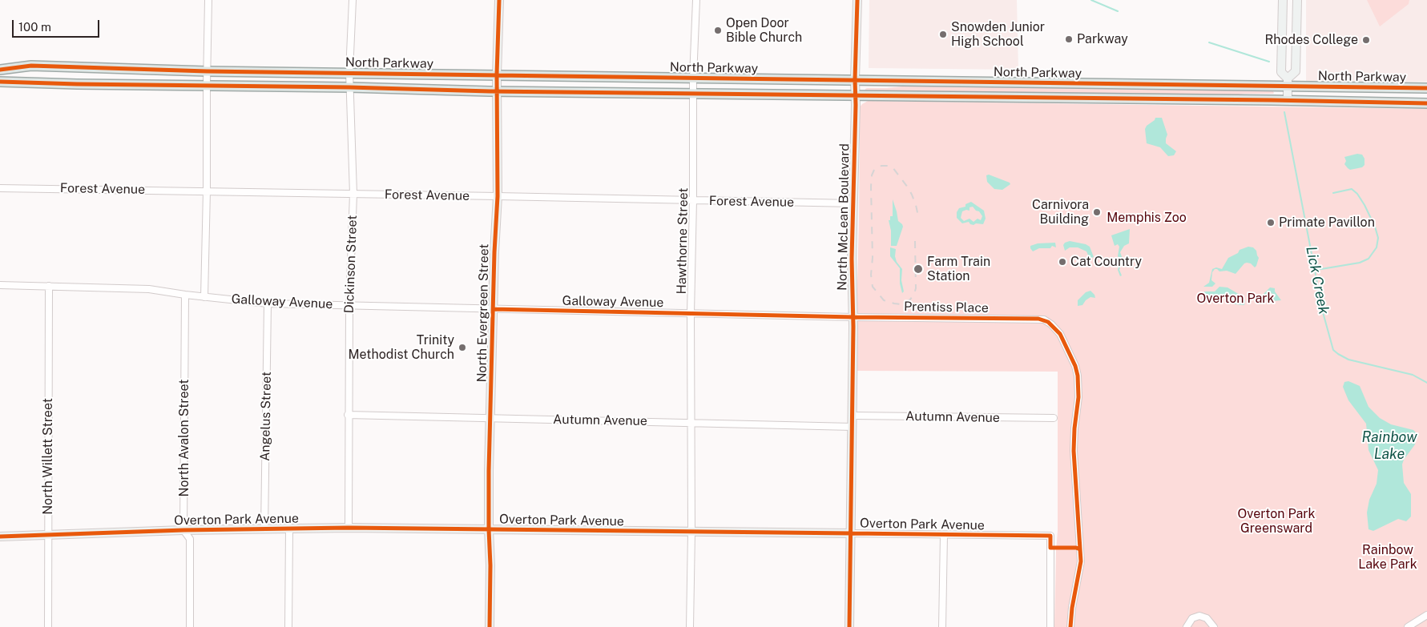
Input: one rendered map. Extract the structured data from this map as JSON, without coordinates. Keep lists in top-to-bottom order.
{
  "streets": {
    "main road": ["North Parkway"],
    "street": [
      "Forest Avenue",
      "North McLean Boulevard",
      "Hawthorne Street",
      "Dickinson Street",
      "Galloway Avenue",
      "Prentiss Place",
      "North Evergreen Street",
      "Angelus Street",
      "Autumn Avenue",
      "North Avalon Street",
      "North Willett Street",
      "Overton Park Avenue"
    ]
  },
  "crossings": [
    ["North Parkway", "North McLean Boulevard"],
    ["North Parkway", "Hawthorne Street"],
    ["North Parkway", "Dickinson Street"],
    ["North Parkway", "North Evergreen Street"],
    ["Forest Avenue", "North McLean Boulevard"],
    ["Forest Avenue", "Hawthorne Street"],
    ["Forest Avenue", "Dickinson Street"],
    ["Forest Avenue", "North Evergreen Street"],
    ["North McLean Boulevard", "Galloway Avenue"],
    ["North McLean Boulevard", "Prentiss Place"],
    ["North McLean Boulevard", "Autumn Avenue"],
    ["North McLean Boulevard", "Overton Park Avenue"],
    ["Hawthorne Street", "Galloway Avenue"],
    ["Hawthorne Street", "Autumn Avenue"],
    ["Hawthorne Street", "Overton Park Avenue"],
    ["Dickinson Street", "Galloway Avenue"],
    ["Dickinson Street", "Autumn Avenue"],
    ["Dickinson Street", "Overton Park Avenue"],
    ["Galloway Avenue", "Prentiss Place"],
    ["Galloway Avenue", "North Evergreen Street"],
    ["Galloway Avenue", "Angelus Street"],
    ["Galloway Avenue", "North Avalon Street"],
    ["Galloway Avenue", "North Willett Street"],
    ["North Evergreen Street", "Autumn Avenue"],
    ["North Evergreen Street", "Overton Park Avenue"],
    ["Angelus Street", "Overton Park Avenue"],
    ["North Avalon Street", "Overton Park Avenue"],
    ["North Willett Street", "Overton Park Avenue"]
  ],
  "water": ["Lick Creek", "Rainbow Lake"],
  "parks": [
    "Memphis Zoo",
    "Overton Park",
    "Overton Park Greensward",
    "Rainbow Lake Park"
  ],
  "places": [
    "Open Door Bible Church",
    "Snowden Junior High School",
    "Parkway",
    "Rhodes College",
    "Carnivora Building",
    "Primate Pavillon",
    "Cat Country",
    "Farm Train Station",
    "Trinity Methodist Church"
  ],
  "scale_bar": "100 m"
}
